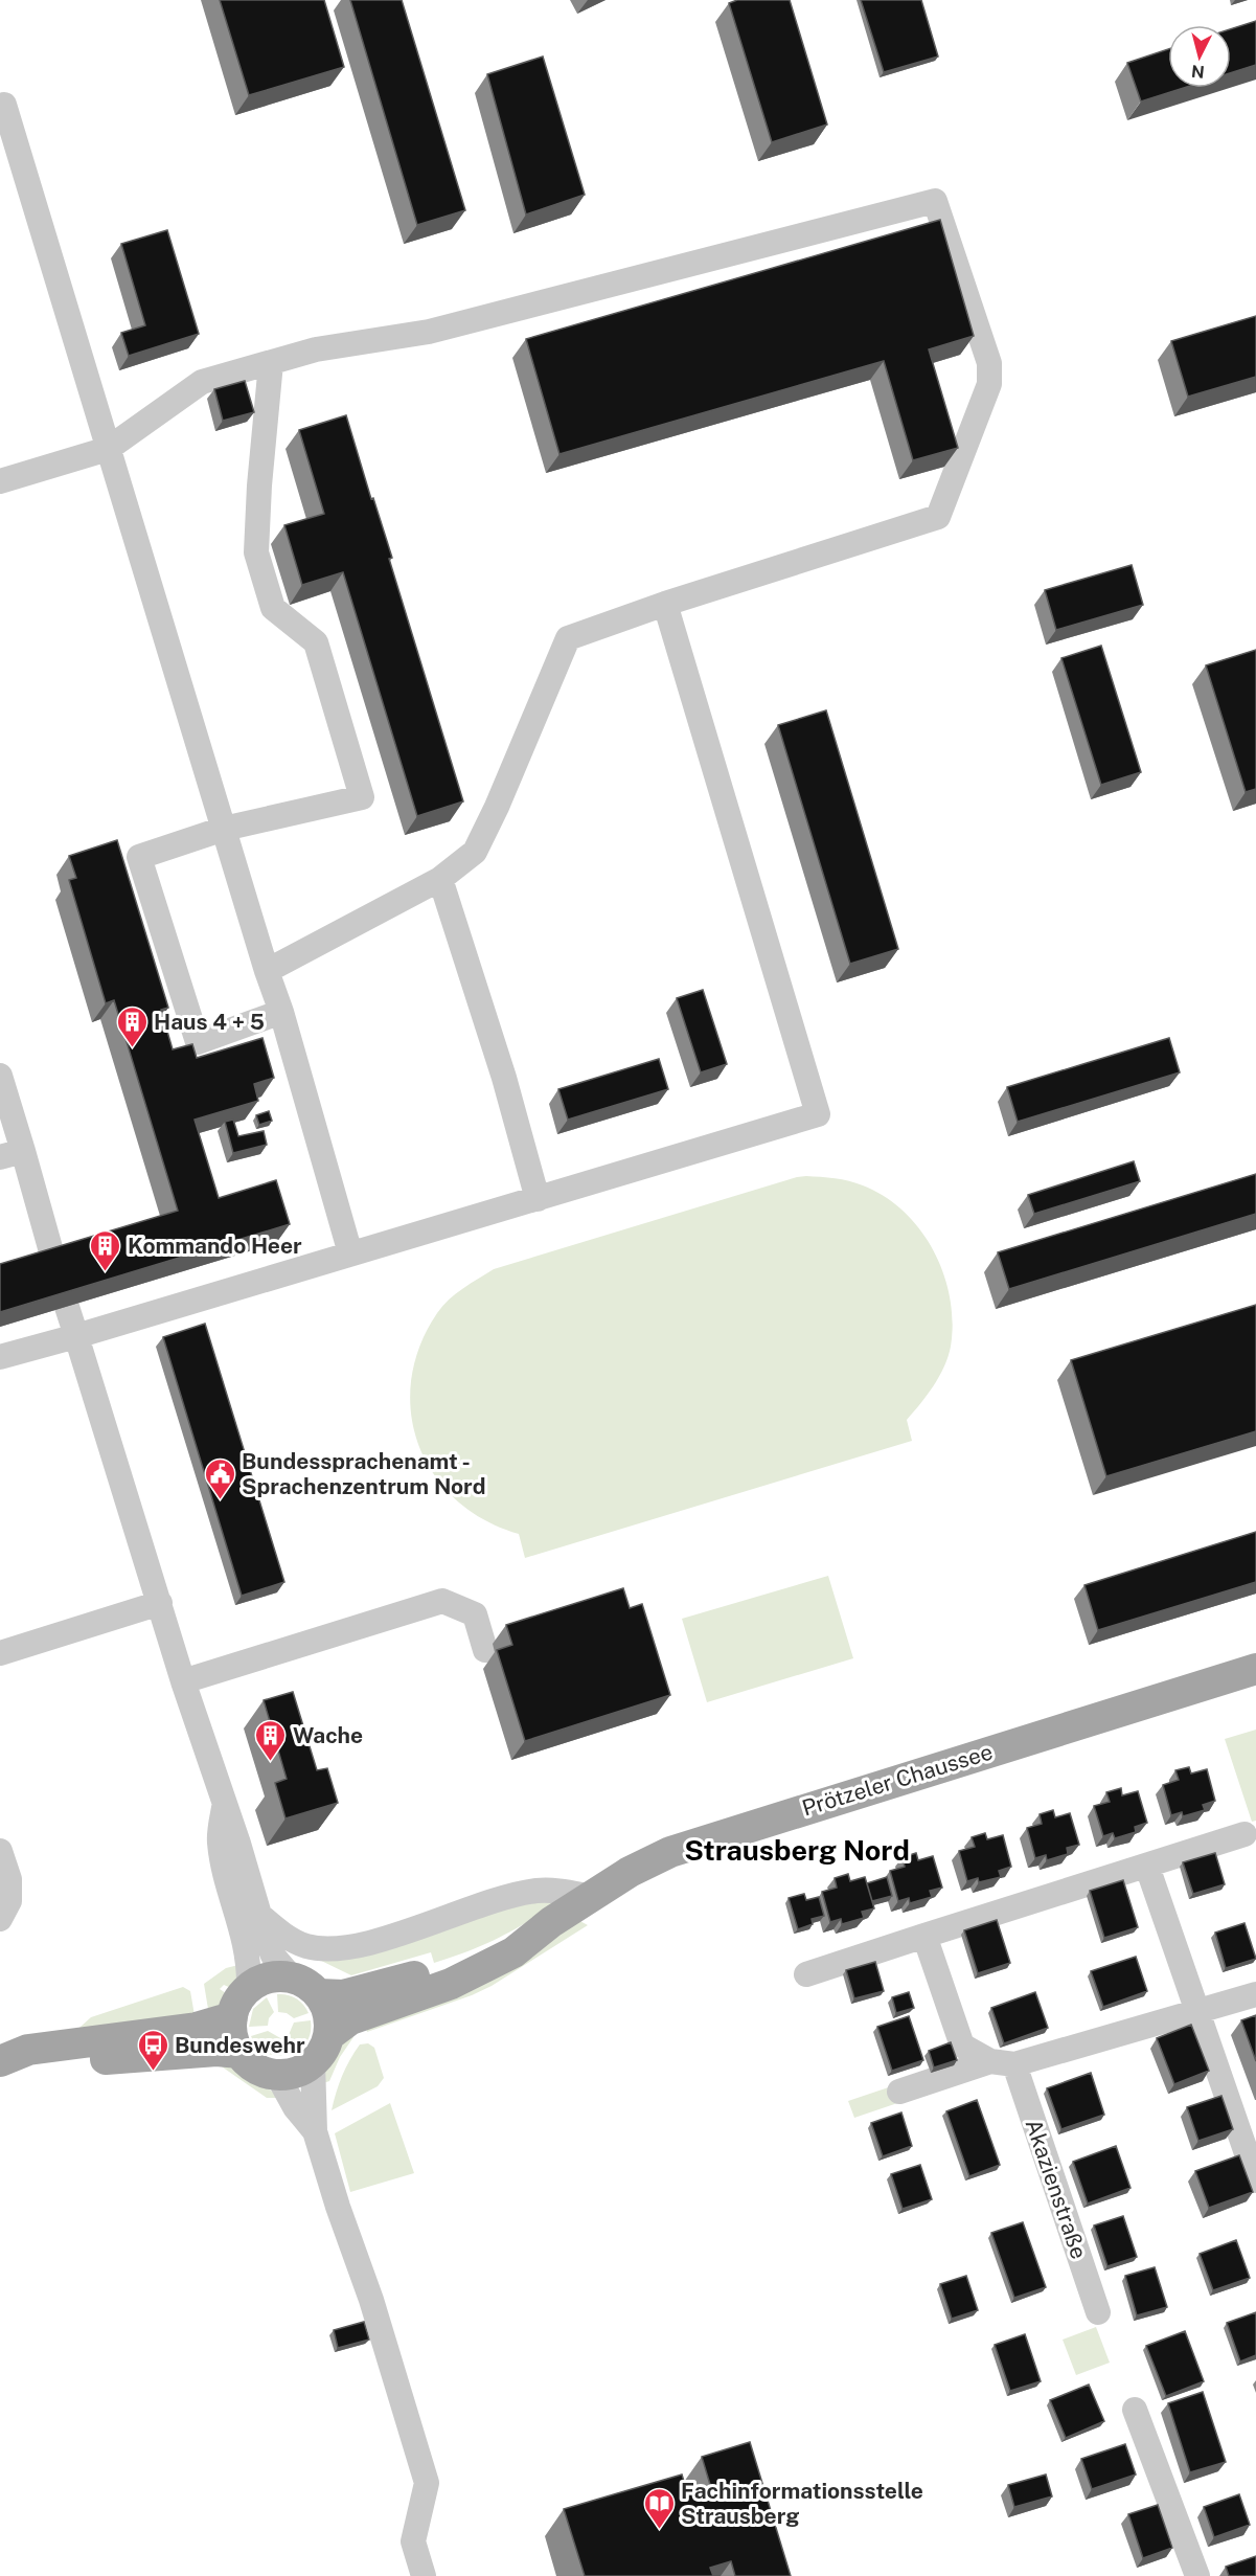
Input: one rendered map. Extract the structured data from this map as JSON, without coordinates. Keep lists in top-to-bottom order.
{
  "streets": {
    "main road": ["Prötzeler Chaussee"],
    "street": ["Akazienstraße"]
  },
  "districts": ["Strausberg Nord"],
  "places": {
    "building": ["Haus 4 + 5", "Kommando Heer", "Wache"],
    "public building": ["Bundessprachenamt - Sprachenzentrum Nord"],
    "bus stop": ["Bundeswehr"],
    "library": ["Fachinformationsstelle Strausberg"]
  },
  "north": "bottom"
}
